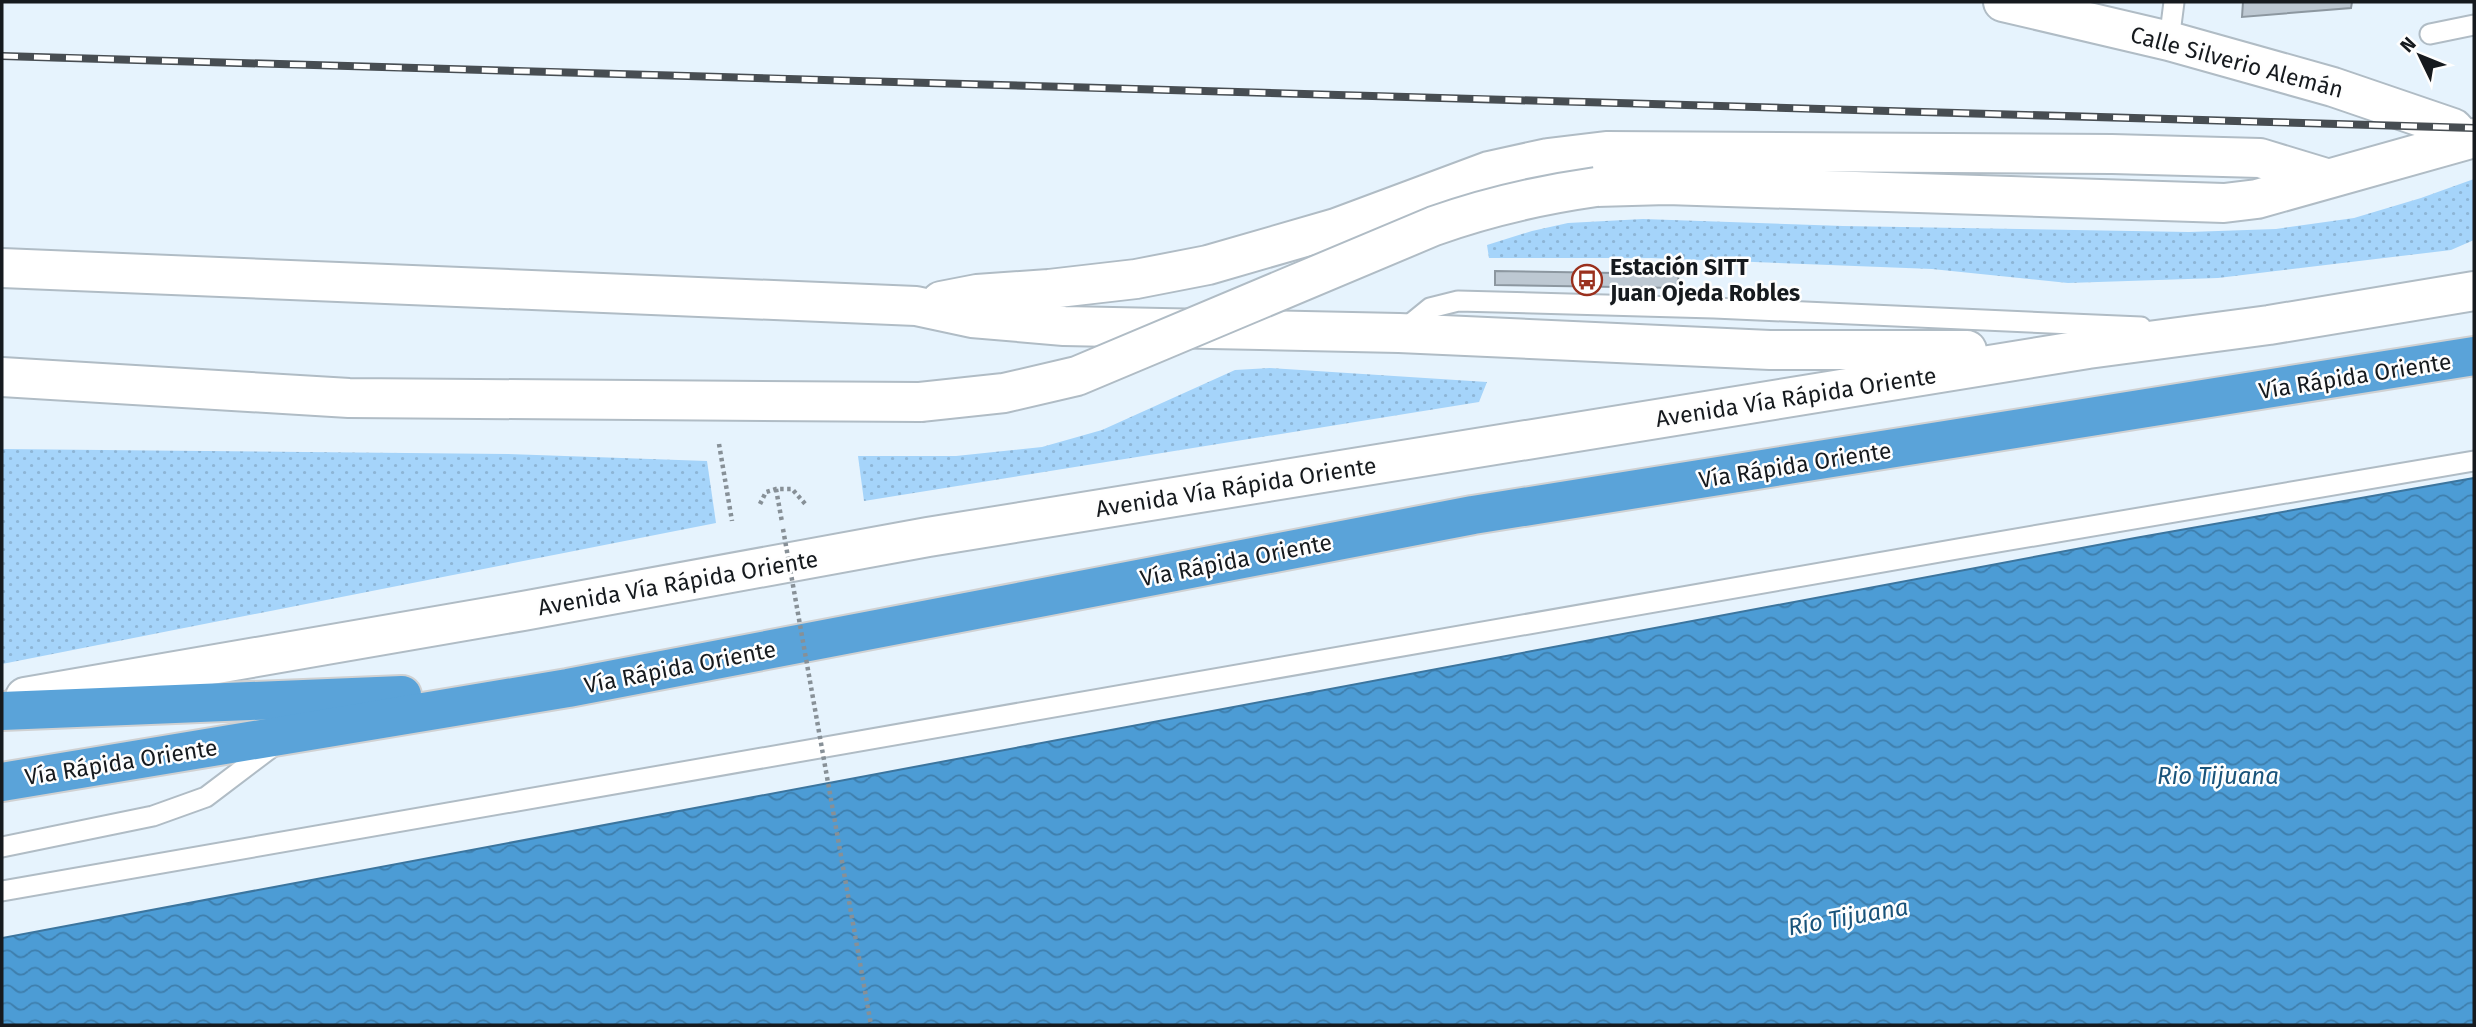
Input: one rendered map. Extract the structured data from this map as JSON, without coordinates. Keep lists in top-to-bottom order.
{
  "streets": {
    "highway": ["Vía Rápida Oriente"],
    "main road": ["Calle Silverio Alemán", "Avenida Vía Rápida Oriente"]
  },
  "water": ["Rio Tijuana", "Río Tijuana"],
  "places": {
    "bus stop": ["Estación SITT Juan Ojeda Robles"]
  },
  "north": "top left"
}
